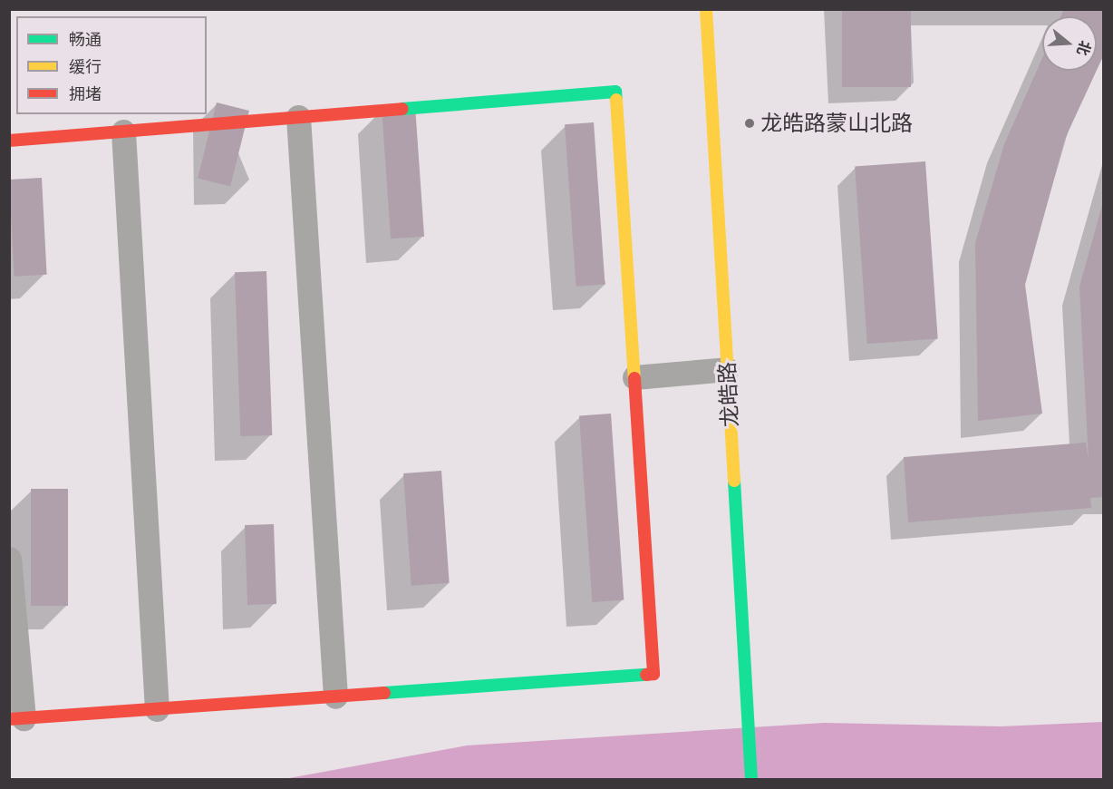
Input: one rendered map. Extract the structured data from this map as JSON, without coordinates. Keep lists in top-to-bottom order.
{
  "streets": {
    "street": ["龙皓路"]
  },
  "places": ["龙皓路蒙山北路"],
  "legend": ["畅通", "缓行", "拥堵"],
  "north": "right"
}
